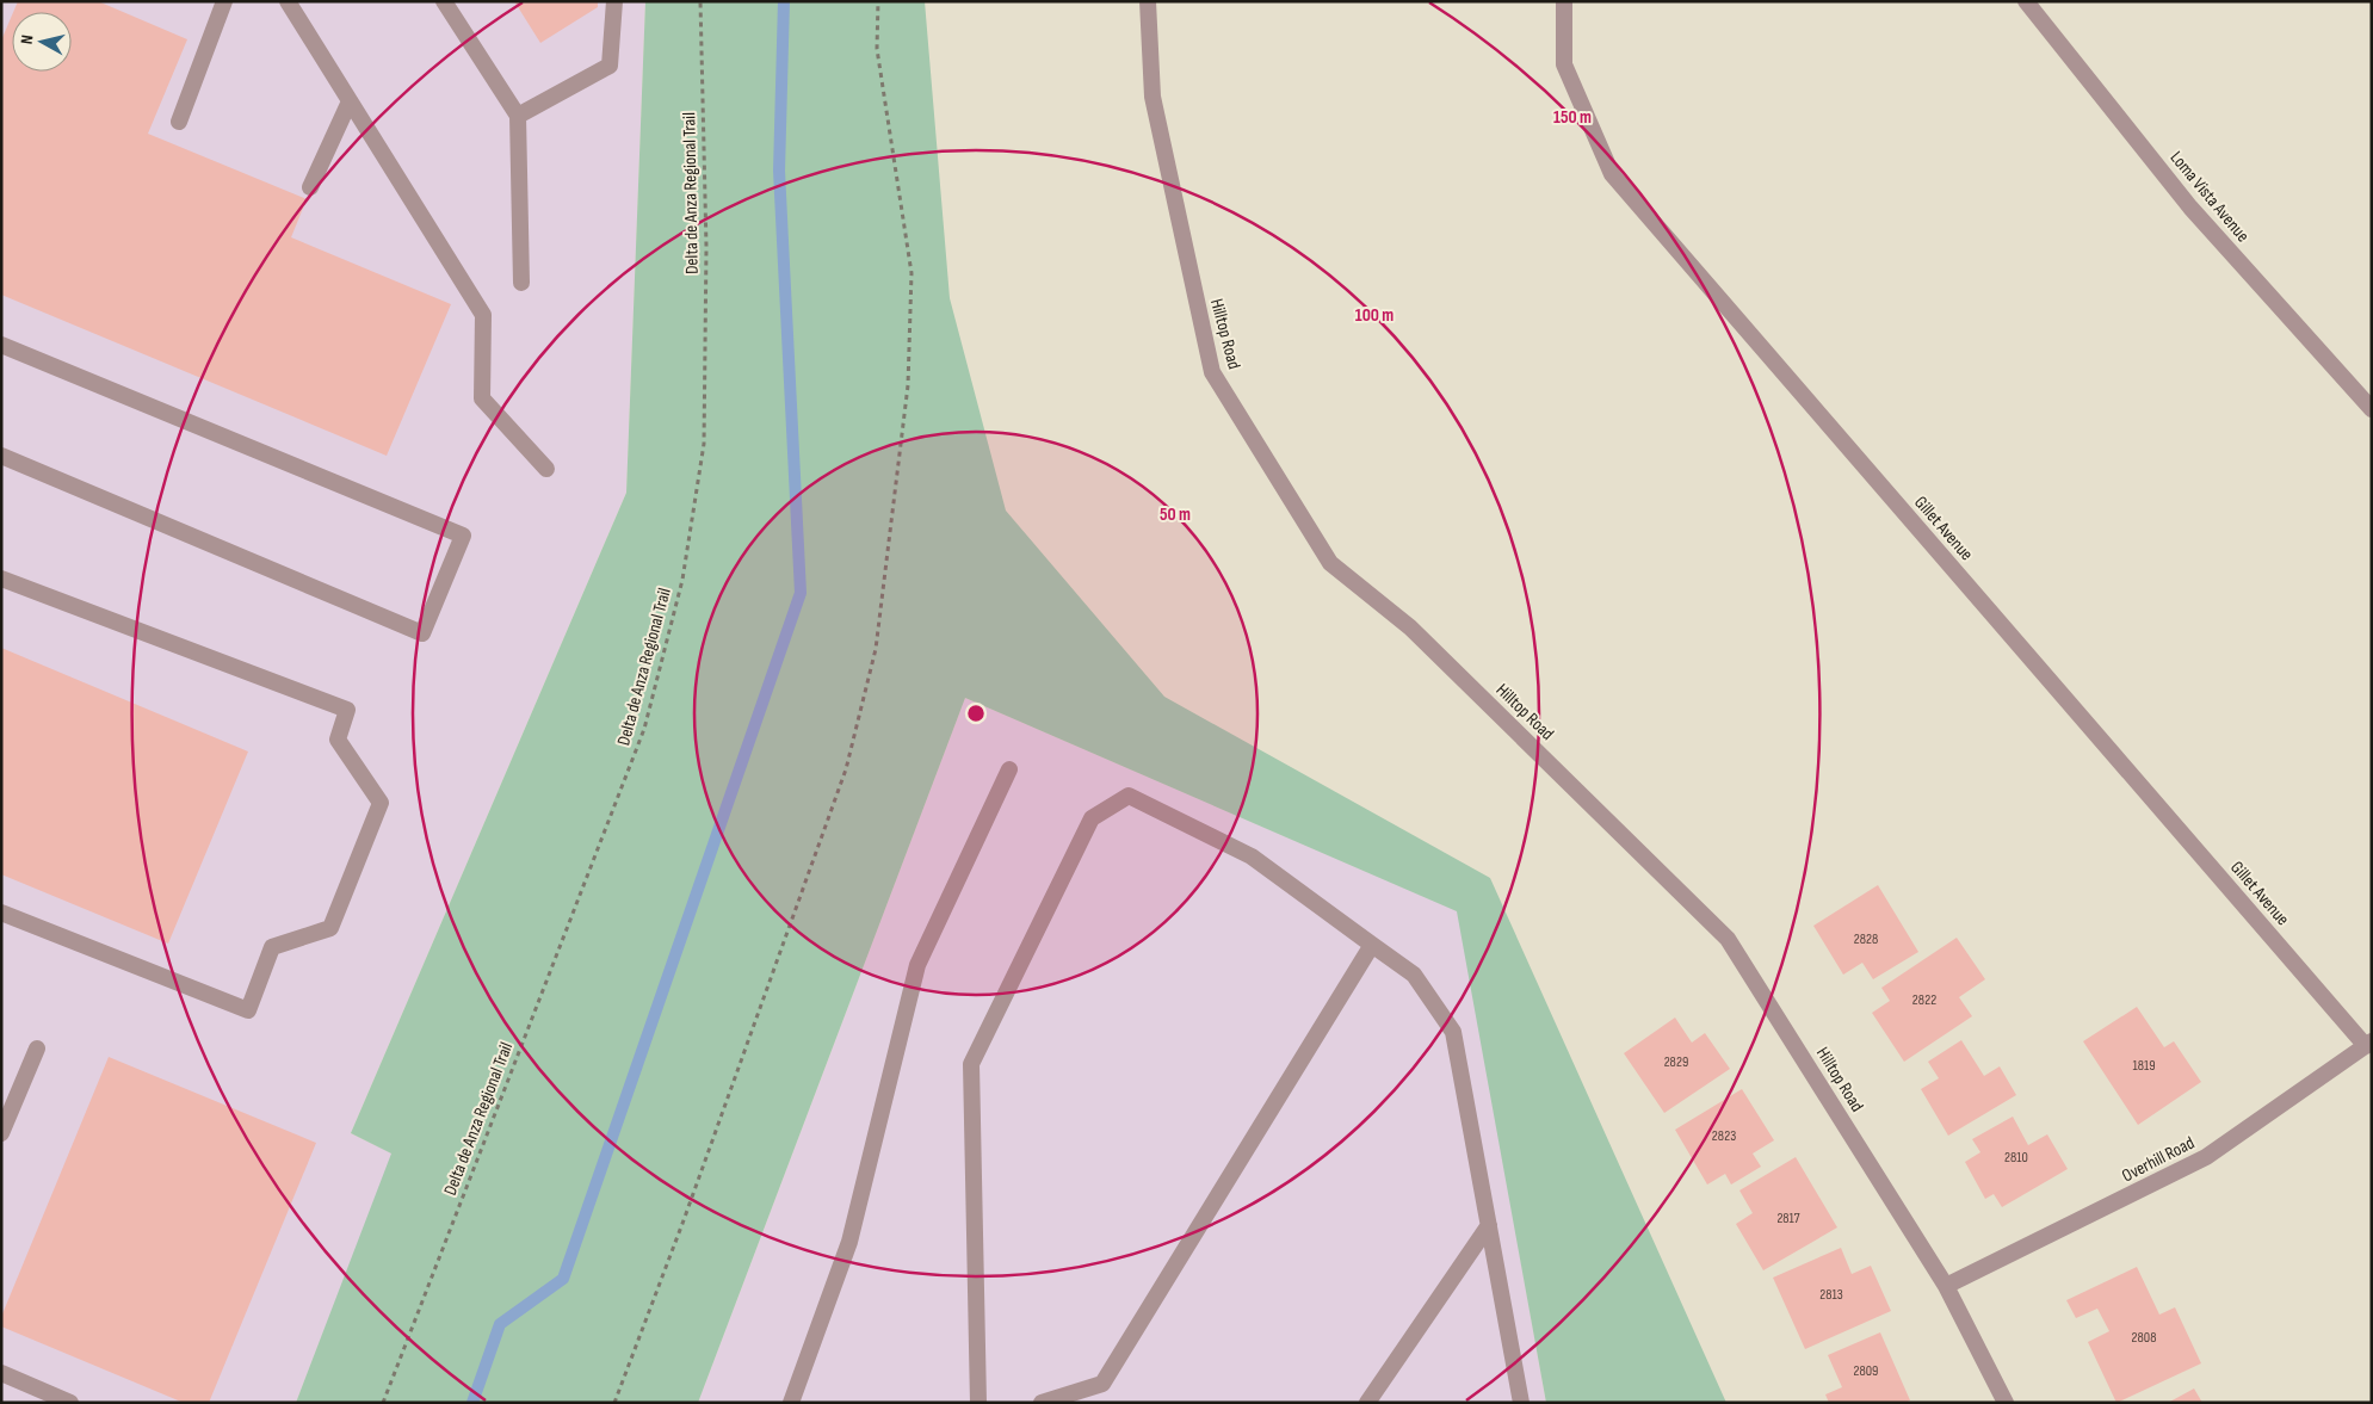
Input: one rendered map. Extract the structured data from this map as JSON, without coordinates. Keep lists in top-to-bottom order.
{
  "streets": {
    "street": [
      "Loma Vista Avenue",
      "Hilltop Road",
      "Gillet Avenue",
      "Overhill Road"
    ],
    "path": ["Delta de Anza Regional Trail"]
  },
  "crossings": [
    ["Hilltop Road", "Overhill Road"],
    ["Gillet Avenue", "Overhill Road"]
  ],
  "house_numbers": [
    "2828",
    "2822",
    "2829",
    "1819",
    "2823",
    "2810",
    "2817",
    "2813",
    "2808",
    "2809"
  ],
  "north": "left",
  "rings": ["150 m", "100 m", "50 m"]
}
